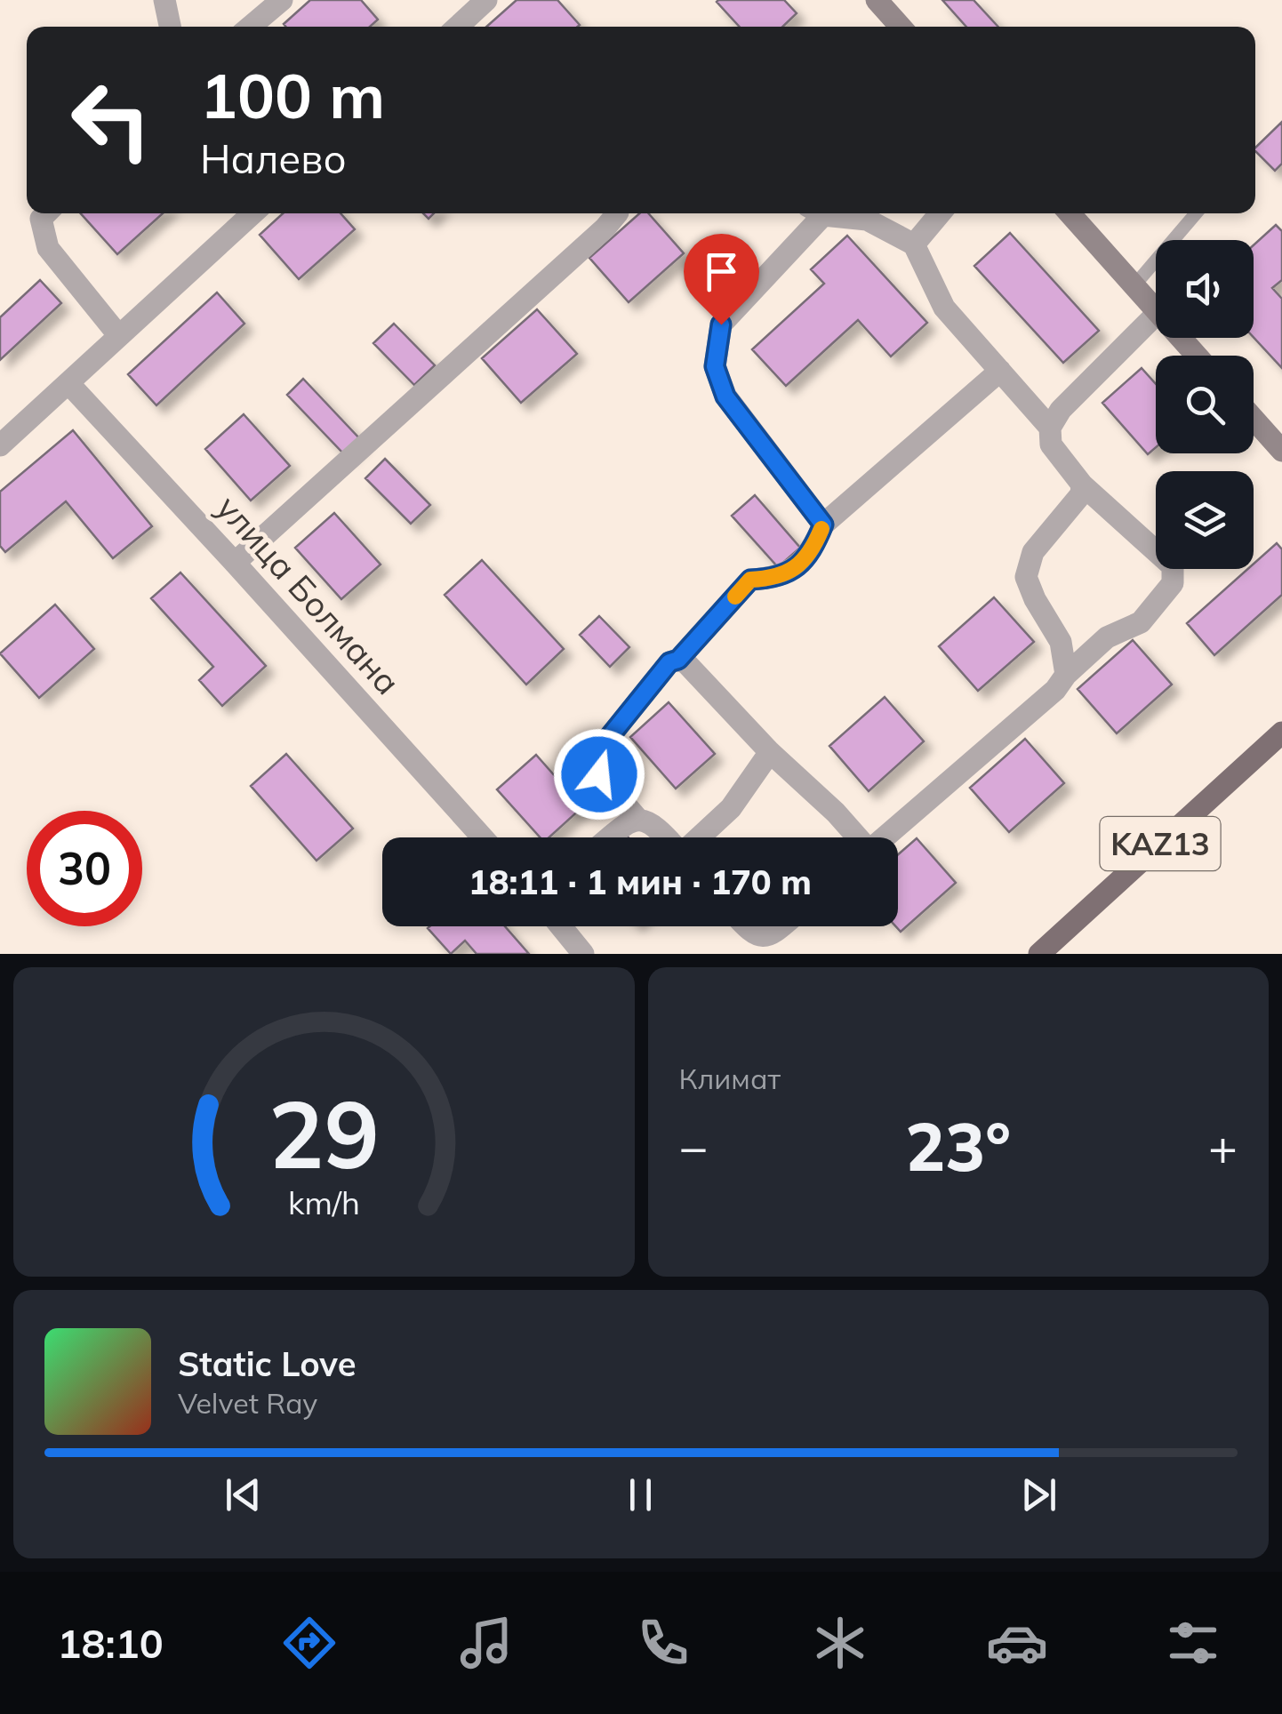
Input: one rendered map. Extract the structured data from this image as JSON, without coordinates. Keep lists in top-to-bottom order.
{
  "streets": {
    "main road": ["KAZ13"],
    "street": ["улица Болмана"]
  },
  "page": {
    "turn": ["100 m", "Налево"],
    "limit": "30",
    "trip": "18:11 · 1 мин · 170 m",
    "tile": "Климат",
    "heat": ["−", "23°", "+"],
    "song": ["Static Love", "Velvet Ray"],
    "tabs": "18:10",
    "gauge": ["29", "km/h"]
  }
}
